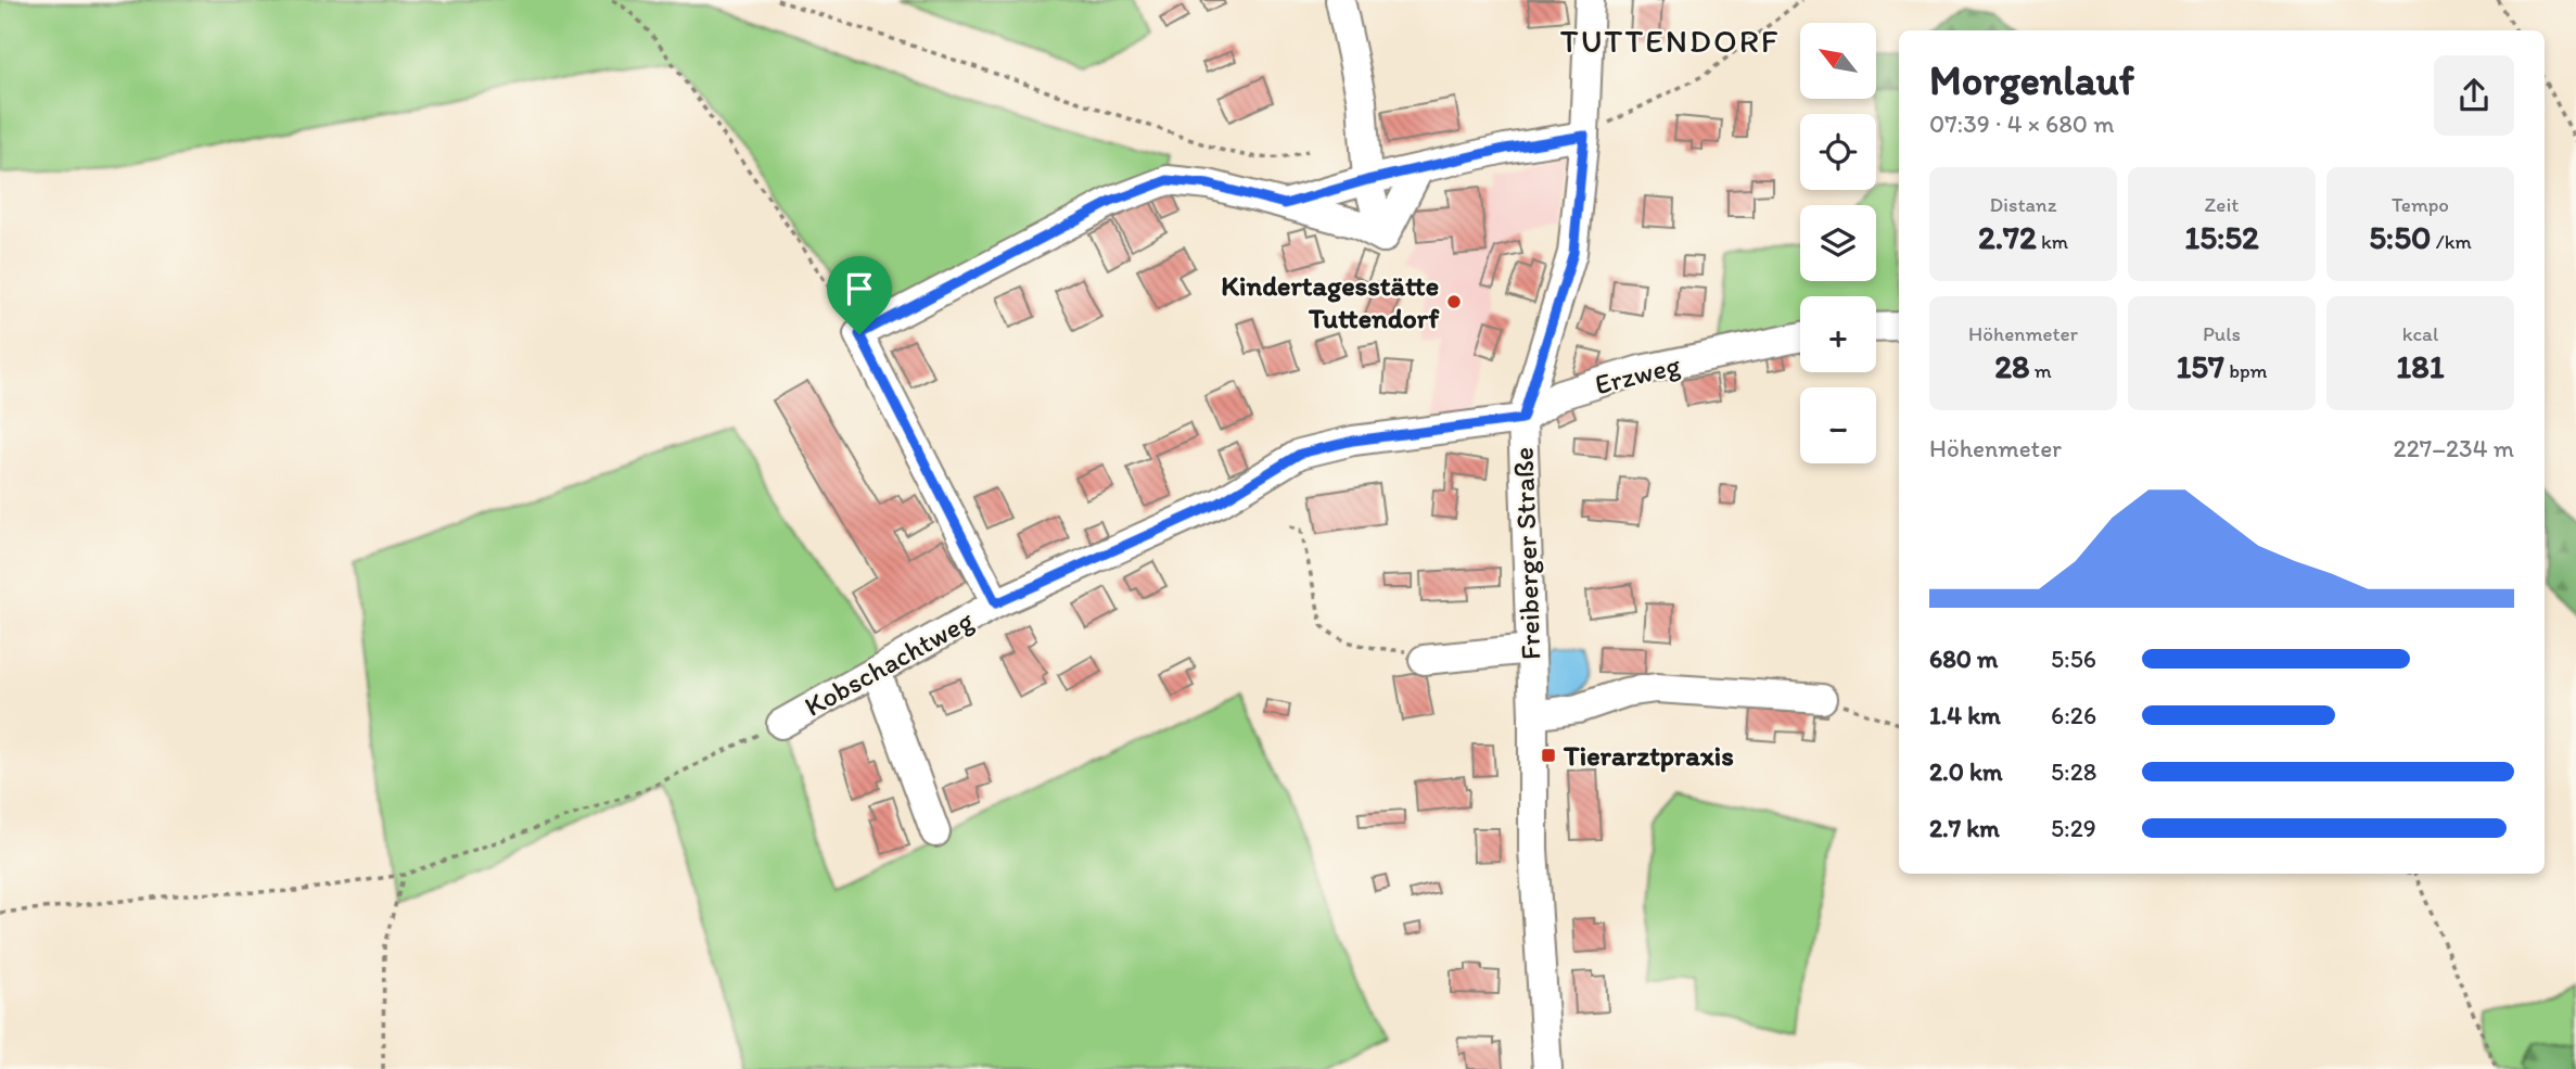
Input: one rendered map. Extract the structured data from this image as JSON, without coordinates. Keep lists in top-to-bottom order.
{
  "streets": {
    "street": ["Erzweg", "Freiberger Straße", "Kobschachtweg"]
  },
  "crossings": [
    ["Erzweg", "Freiberger Straße"],
    ["Erzweg", "Kobschachtweg"],
    ["Freiberger Straße", "Kobschachtweg"]
  ],
  "districts": ["TUTTENDORF"],
  "places": {
    "other": ["Kindertagesstätte Tuttendorf"],
    "transit": ["Tierarztpraxis"]
  },
  "north": "top left",
  "page": {
    "map_buttons": ["+", "−"],
    "heading": ["Morgenlauf", "07:39 · 4 × 680 m"],
    "stats": [
      ["Distanz", "2.72 km"],
      ["Zeit", "15:52"],
      ["Tempo", "5:50 /km"],
      ["Höhenmeter", "28 m"],
      ["Puls", "157 bpm"],
      ["kcal", "181"]
    ],
    "chart": ["Höhenmeter", "227–234 m"],
    "list": [
      {
        "name": "680 m",
        "note": "5:56"
      },
      {
        "name": "1.4 km",
        "note": "6:26"
      },
      {
        "name": "2.0 km",
        "note": "5:28"
      },
      {
        "name": "2.7 km",
        "note": "5:29"
      }
    ]
  }
}
